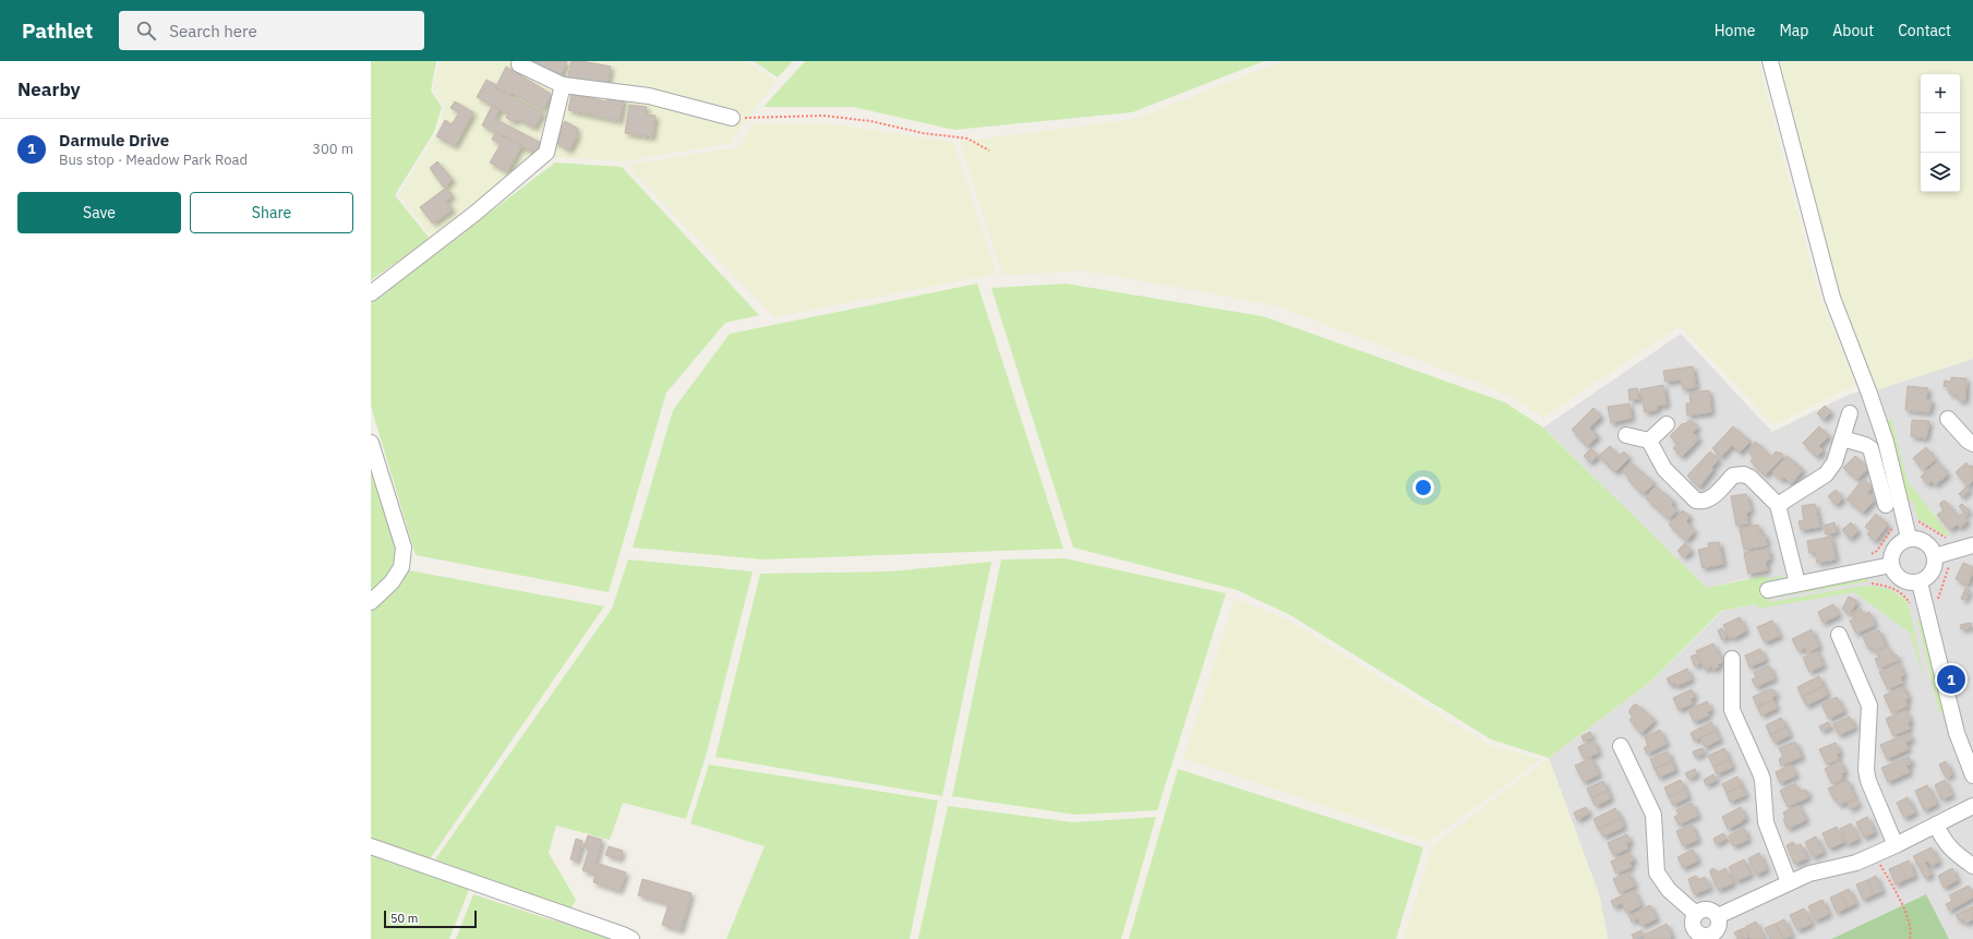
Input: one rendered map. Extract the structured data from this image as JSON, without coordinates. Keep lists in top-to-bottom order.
{
  "scale_bar": "50 m",
  "page": {
    "header": "Pathlet",
    "search": "Search here",
    "nav": [
      "Home",
      "Map",
      "About",
      "Contact"
    ],
    "heading": "Nearby",
    "map_buttons": ["+", "−"],
    "list": [
      {
        "mark": "1",
        "name": "Darmule Drive",
        "note": "Bus stop · Meadow Park Road",
        "value": "300 m"
      }
    ],
    "buttons": ["Save", "Share"],
    "pins": "1",
    "scale": "50 m"
  }
}
